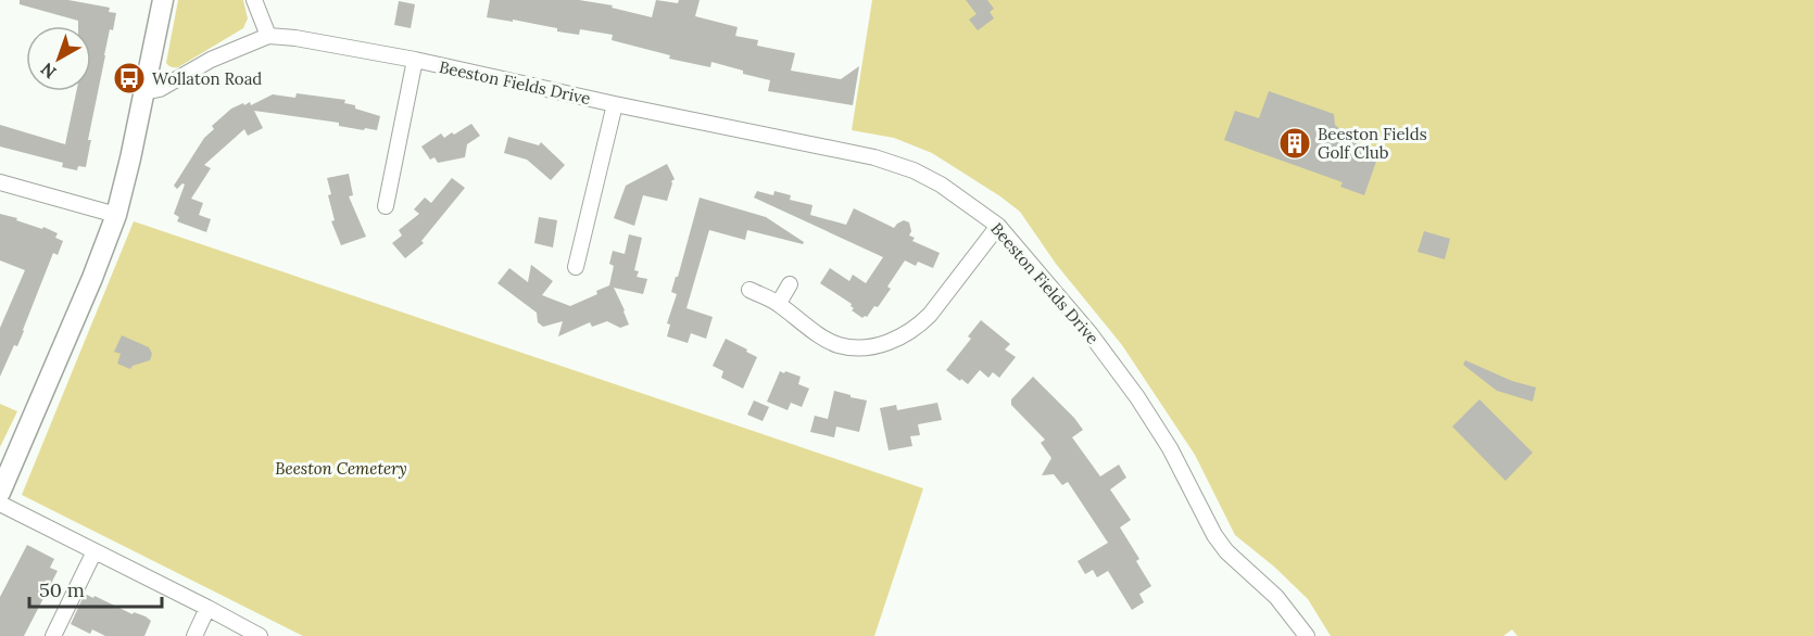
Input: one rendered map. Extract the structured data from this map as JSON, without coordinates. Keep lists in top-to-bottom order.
{
  "streets": {
    "street": ["Beeston Fields Drive"]
  },
  "parks": ["Beeston Cemetery"],
  "places": {
    "bus stop": ["Wollaton Road"],
    "building": ["Beeston Fields Golf Club"]
  },
  "scale_bar": "50 m",
  "north": "bottom left"
}
